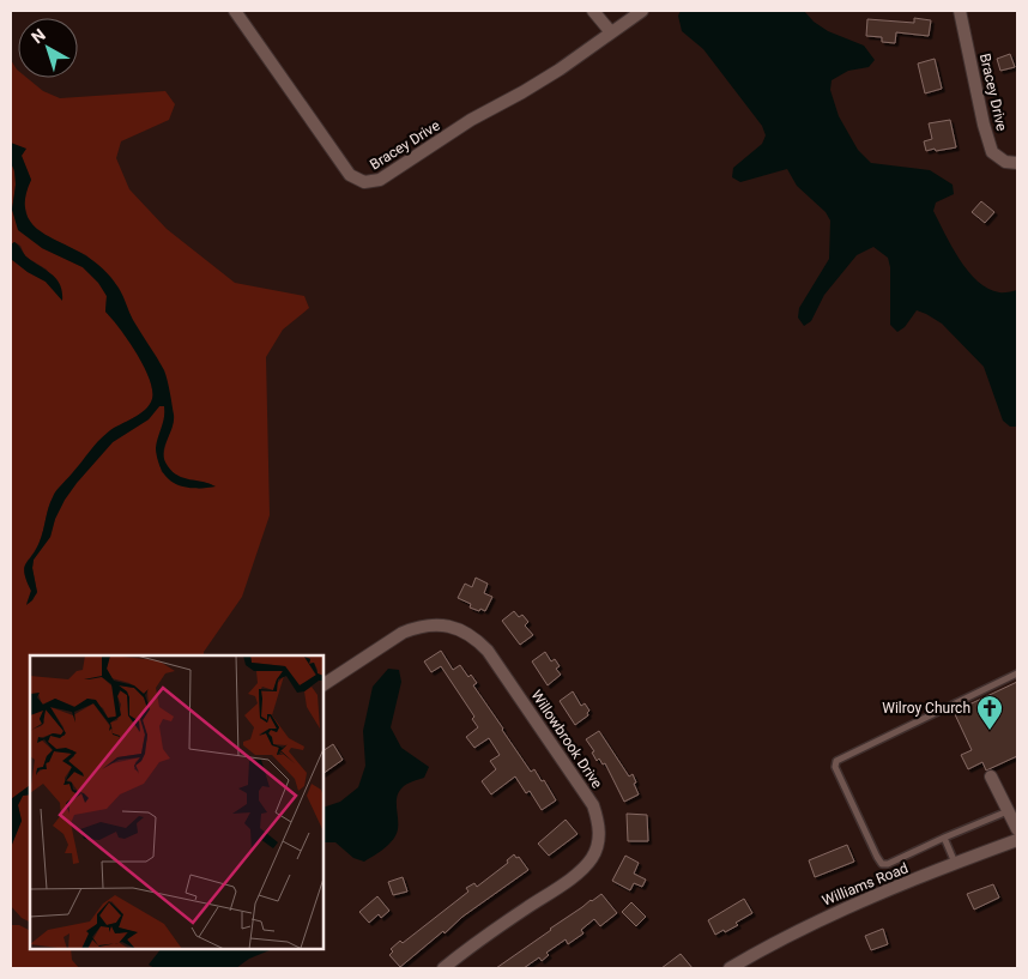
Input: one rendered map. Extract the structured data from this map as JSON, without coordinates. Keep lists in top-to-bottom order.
{
  "streets": {
    "street": ["Bracey Drive", "Willowbrook Drive", "Williams Road"]
  },
  "places": {
    "church": ["Wilroy Church"]
  },
  "north": "top left"
}
